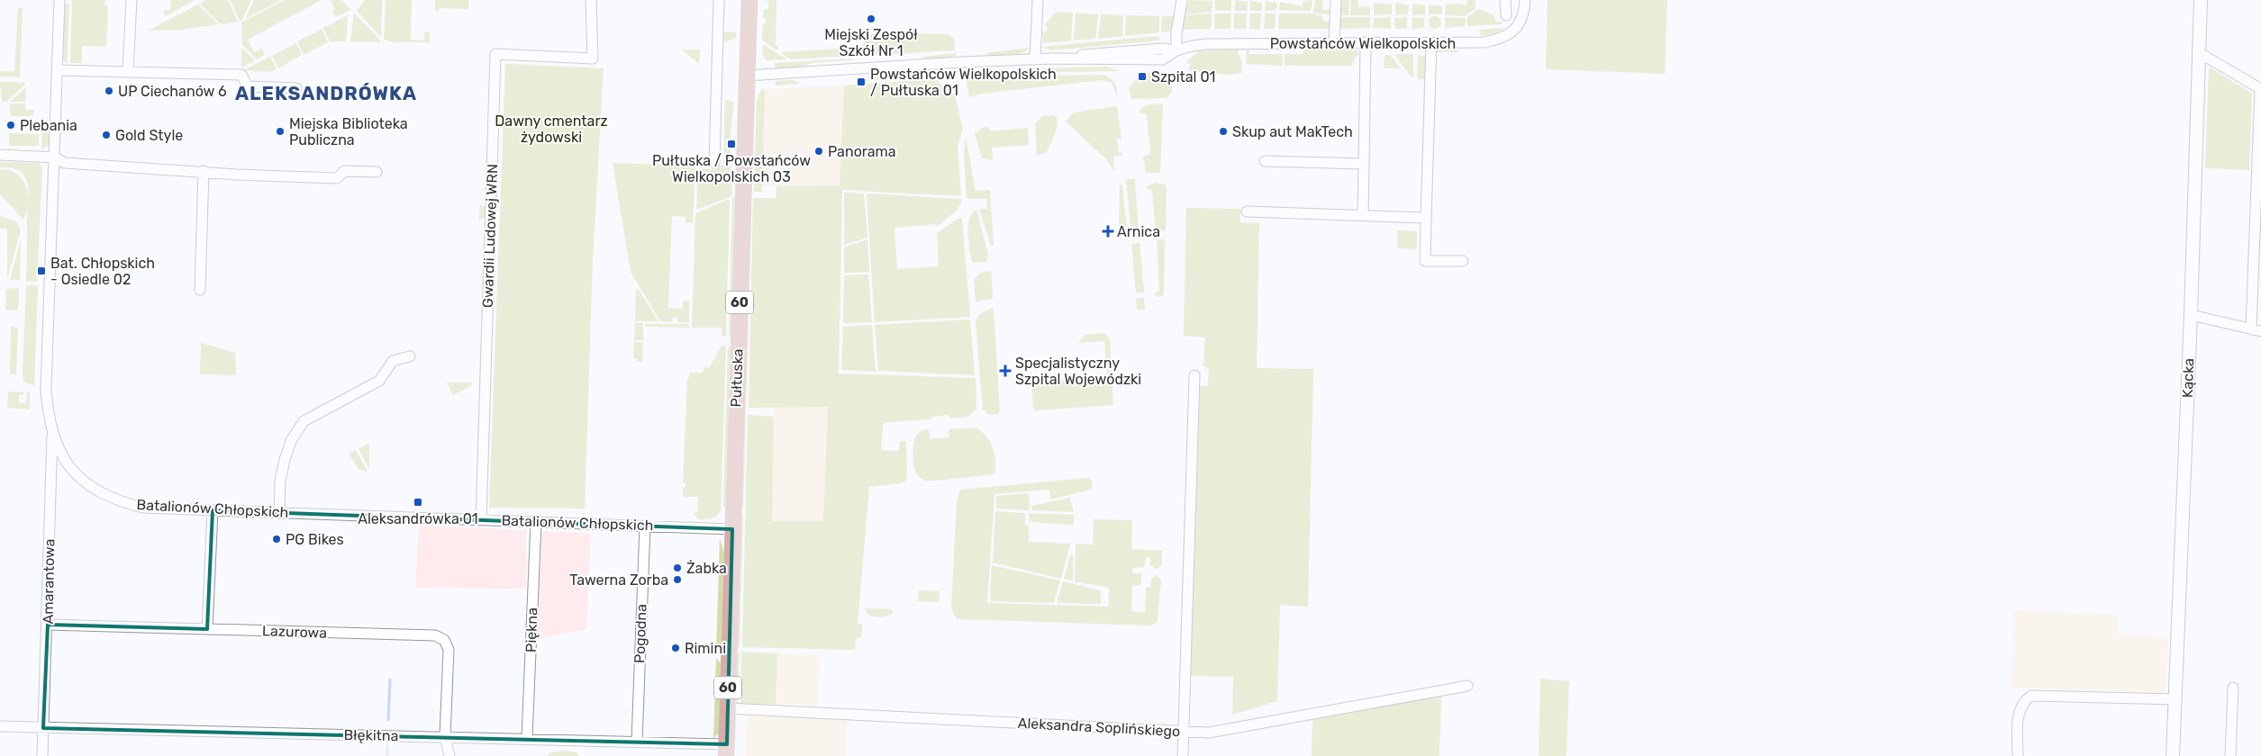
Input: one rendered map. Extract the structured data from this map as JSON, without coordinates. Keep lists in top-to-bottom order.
{
  "streets": {
    "main road": ["60", "Pułtuska"],
    "street": [
      "Powstańców Wielkopolskich",
      "Gwardii Ludowej WRN",
      "Kącka",
      "Batalionów Chłopskich",
      "Amarantowa",
      "Piękna",
      "Lazurowa",
      "Pogodna",
      "Aleksandra Soplińskiego",
      "Błękitna"
    ]
  },
  "crossings": [
    ["Powstańców Wielkopolskich", "Pułtuska"],
    ["Gwardii Ludowej WRN", "Batalionów Chłopskich"],
    ["Pułtuska", "Batalionów Chłopskich"],
    ["Pułtuska", "Aleksandra Soplińskiego"],
    ["Pułtuska", "Błękitna"],
    ["Batalionów Chłopskich", "Amarantowa"],
    ["Batalionów Chłopskich", "Piękna"],
    ["Batalionów Chłopskich", "Pogodna"],
    ["Amarantowa", "Lazurowa"],
    ["Amarantowa", "Błękitna"],
    ["Piękna", "Błękitna"],
    ["Lazurowa", "Błękitna"],
    ["Pogodna", "Błękitna"]
  ],
  "districts": ["ALEKSANDRÓWKA"],
  "parks": ["Dawny cmentarz żydowski"],
  "places": {
    "other": [
      "Miejski Zespół Szkół Nr 1",
      "UP Ciechanów 6",
      "Plebania",
      "Miejska Biblioteka Publiczna",
      "Skup aut MakTech",
      "Gold Style",
      "Panorama",
      "PG Bikes",
      "Żabka",
      "Tawerna Zorba",
      "Rimini"
    ],
    "transit": [
      "Szpital 01",
      "Powstańców Wielkopolskich / Pułtuska 01",
      "Pułtuska / Powstańców Wielkopolskich 03",
      "Bat. Chłopskich - Osiedle 02",
      "Aleksandrówka 01"
    ],
    "health": ["Arnica", "Specjalistyczny Szpital Wojewódzki"]
  }
}
